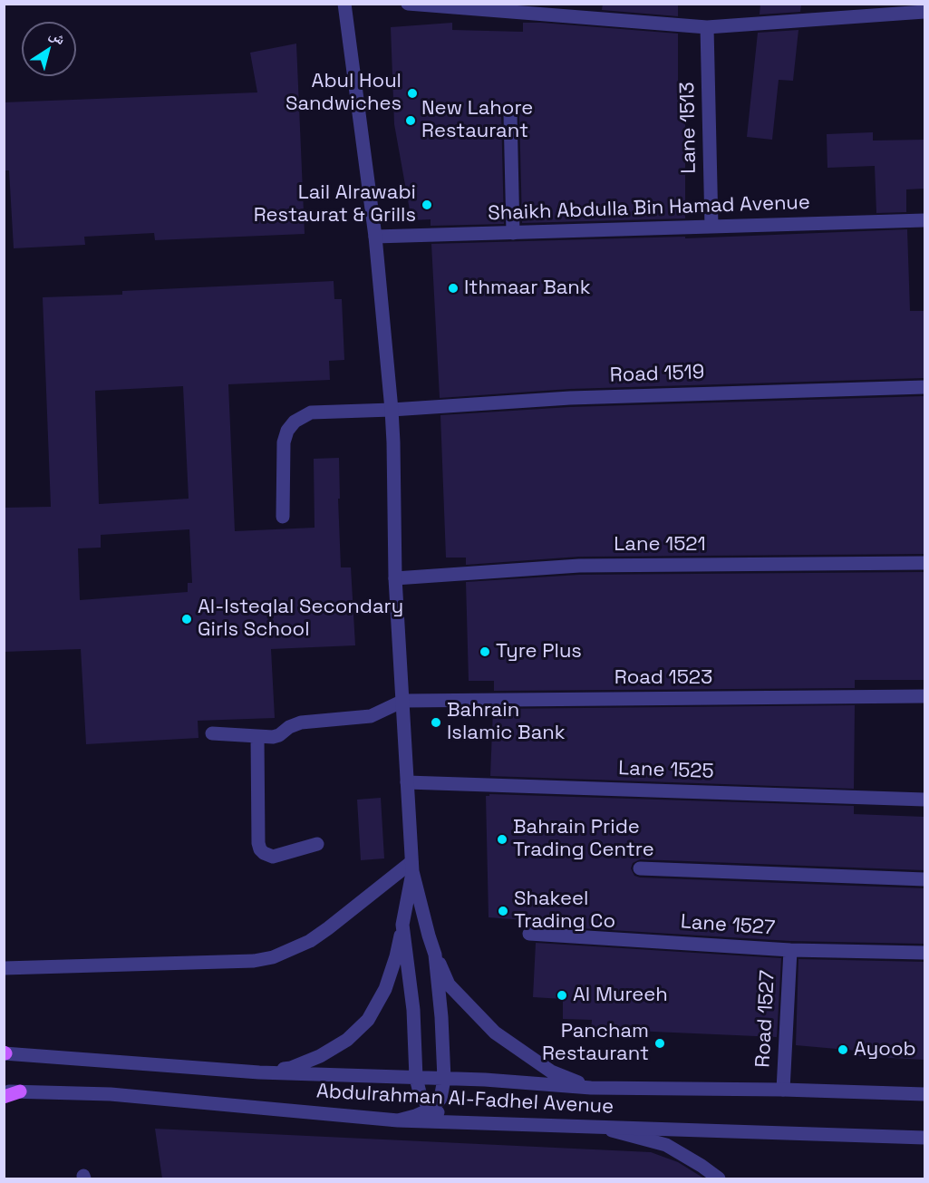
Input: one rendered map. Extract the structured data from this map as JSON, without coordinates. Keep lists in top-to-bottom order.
{
  "streets": {
    "street": [
      "Lane 1513",
      "Shaikh Abdulla Bin Hamad Avenue",
      "Road 1519",
      "Lane 1521",
      "Road 1523",
      "Lane 1525",
      "Lane 1527",
      "Road 1527",
      "Abdulrahman Al-Fadhel Avenue"
    ]
  },
  "crossings": [
    ["Lane 1513", "Shaikh Abdulla Bin Hamad Avenue"],
    ["Lane 1527", "Road 1527"],
    ["Road 1527", "Abdulrahman Al-Fadhel Avenue"]
  ],
  "places": [
    "Abul Houl Sandwiches",
    "New Lahore Restaurant",
    "Lail Alrawabi Restaurat & Grills",
    "Ithmaar Bank",
    "Al-Isteqlal Secondary Girls School",
    "Tyre Plus",
    "Bahrain Islamic Bank",
    "Bahrain Pride Trading Centre",
    "Shakeel Trading Co",
    "Al Mureeh",
    "Pancham Restaurant",
    "Ayoob"
  ],
  "north": "top right"
}
